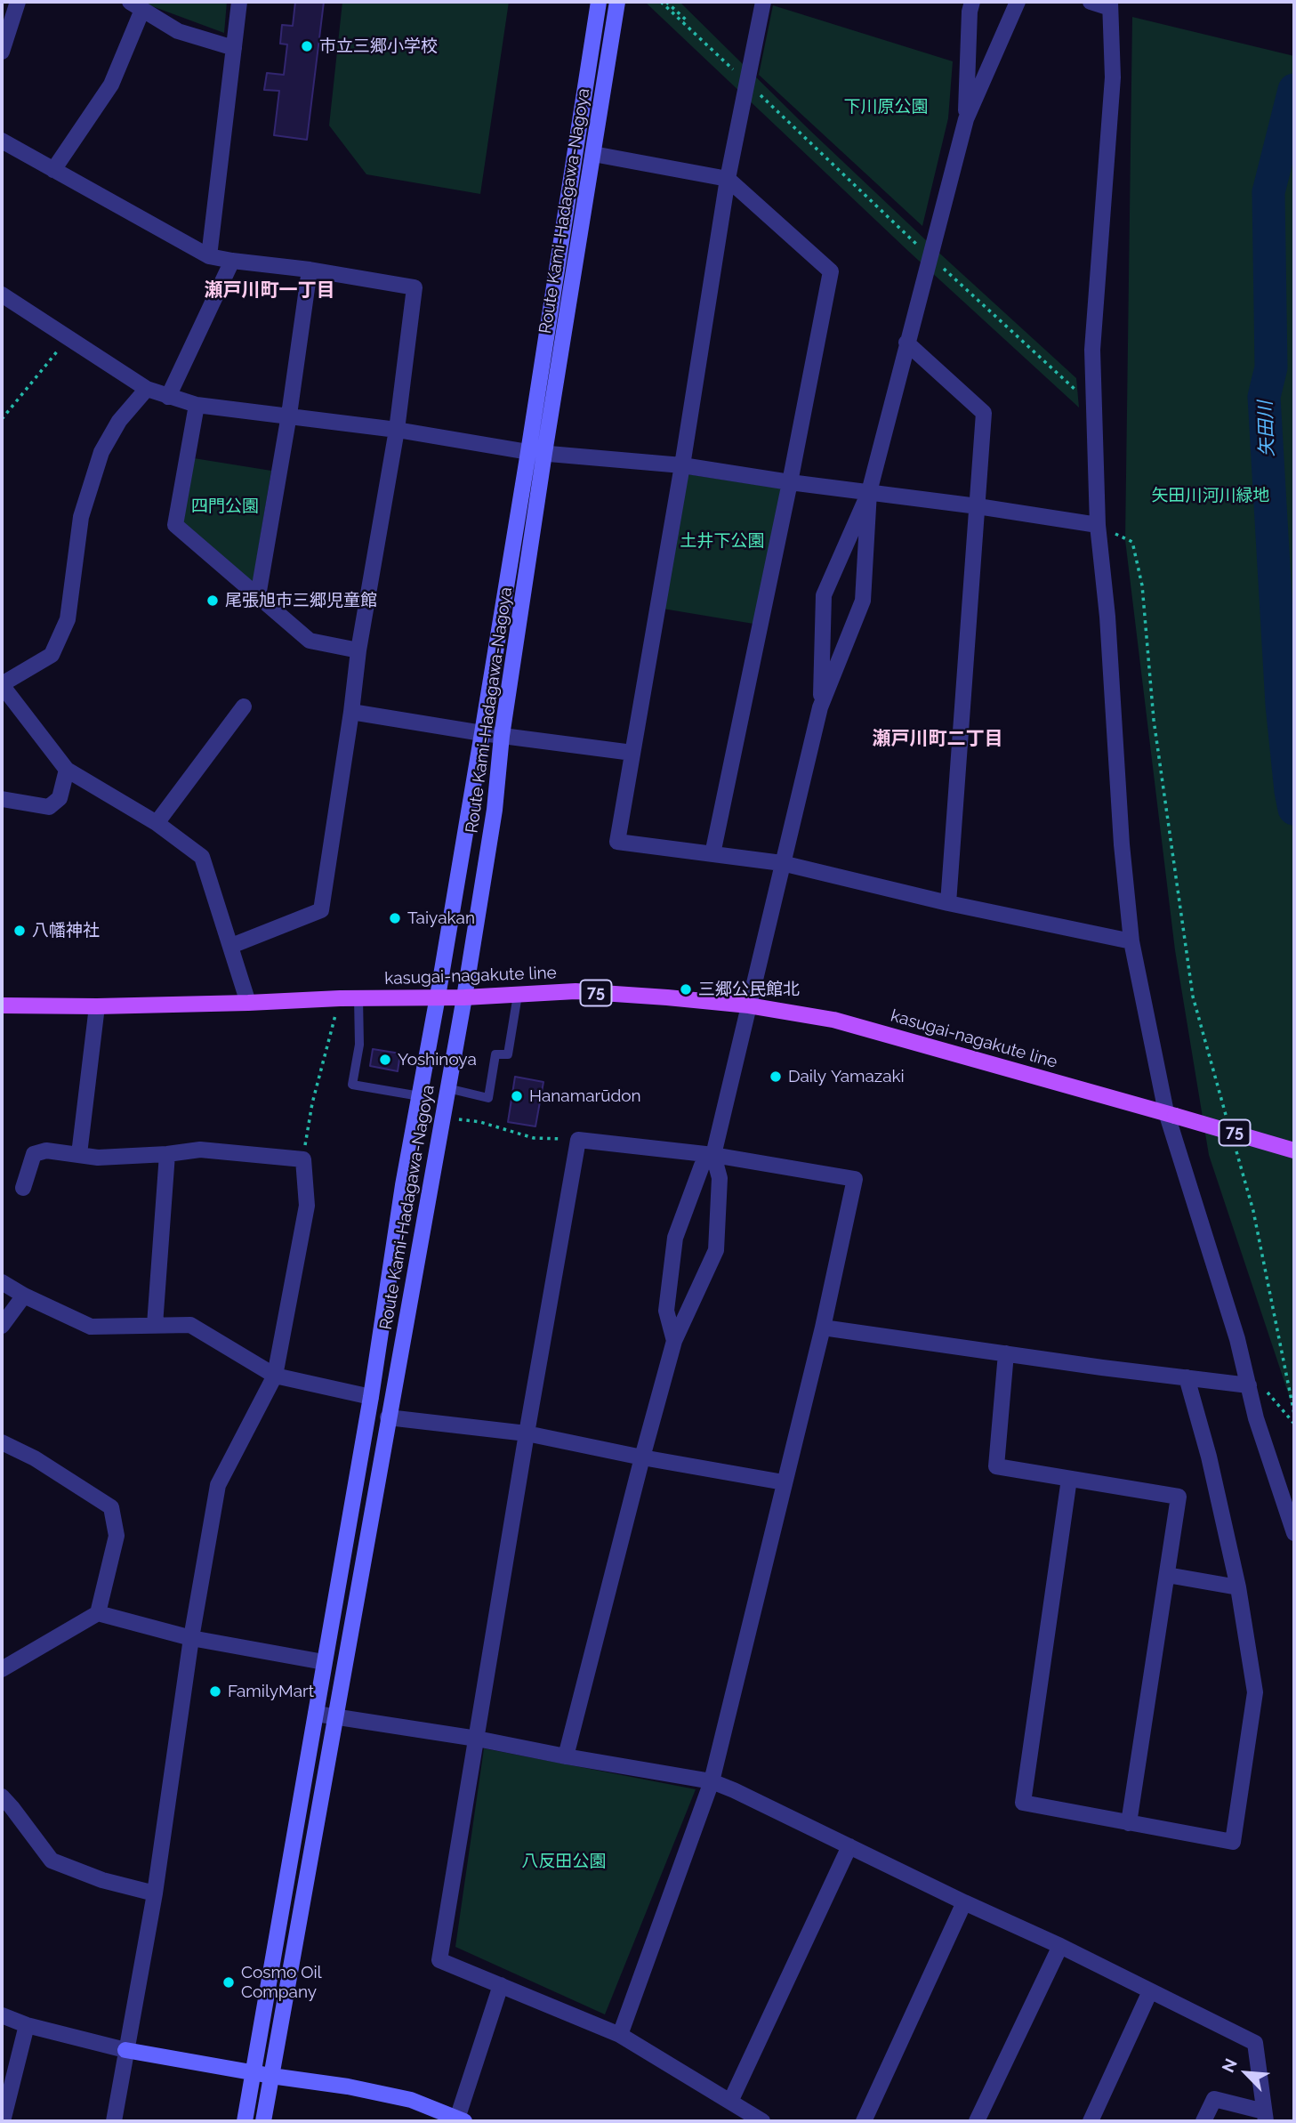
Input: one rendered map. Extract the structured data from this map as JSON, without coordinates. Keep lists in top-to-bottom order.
{
  "streets": {
    "main road": ["Route Kami-Hadagawa-Nagoya", "kasugai-nagakute line", "75"]
  },
  "crossings": [
    ["Route Kami-Hadagawa-Nagoya", "kasugai-nagakute line"]
  ],
  "districts": ["瀬戸川町一丁目", "瀬戸川町二丁目"],
  "water": ["矢田川"],
  "parks": [
    "下川原公園",
    "矢田川河川緑地",
    "四門公園",
    "土井下公園",
    "八反田公園"
  ],
  "places": [
    "市立三郷小学校",
    "尾張旭市三郷児童館",
    "Taiyakan",
    "八幡神社",
    "三郷公民館北",
    "Yoshinoya",
    "Daily Yamazaki",
    "Hanamarūdon",
    "FamilyMart",
    "Cosmo Oil Company"
  ],
  "north": "top left"
}
